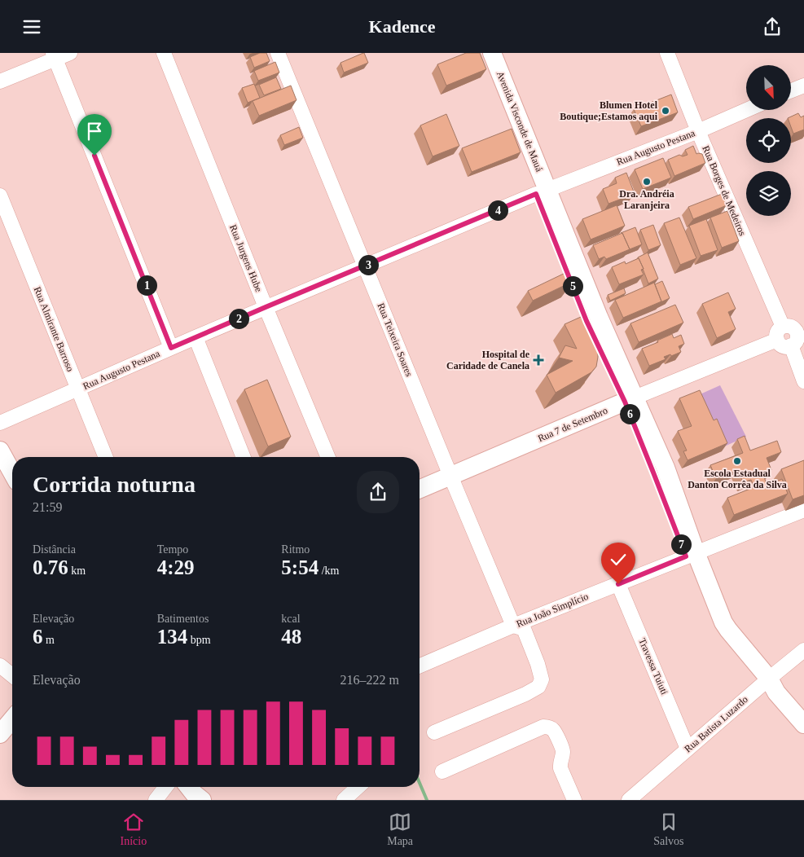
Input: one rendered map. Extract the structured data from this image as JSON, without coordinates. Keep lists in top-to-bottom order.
{
  "streets": {
    "main road": ["Avenida Visconde de Mauá", "Rua 7 de Setembro"],
    "street": [
      "Rua Augusto Pestana",
      "Rua Borges de Medeiros",
      "Rua Jurgens Hube",
      "Rua Almirante Barroso",
      "Rua Teixeira Soares",
      "Rua João Simplício",
      "Travessa Tuiuti",
      "Rua Batista Luzardo"
    ]
  },
  "crossings": [
    ["Avenida Visconde de Mauá", "Rua Augusto Pestana"],
    ["Avenida Visconde de Mauá", "Rua 7 de Setembro"],
    ["Avenida Visconde de Mauá", "Rua João Simplício"],
    ["Avenida Visconde de Mauá", "Rua Batista Luzardo"],
    ["Rua Augusto Pestana", "Rua Borges de Medeiros"],
    ["Rua Augusto Pestana", "Rua Jurgens Hube"],
    ["Rua Augusto Pestana", "Rua Almirante Barroso"],
    ["Rua Augusto Pestana", "Rua Teixeira Soares"],
    ["Rua Borges de Medeiros", "Rua 7 de Setembro"],
    ["Rua Teixeira Soares", "Rua 7 de Setembro"],
    ["Rua Teixeira Soares", "Rua João Simplício"],
    ["Rua João Simplício", "Travessa Tuiuti"],
    ["Travessa Tuiuti", "Rua Batista Luzardo"]
  ],
  "places": {
    "other": ["Blumen Hotel Boutique;Estamos aqui", "Dra. Andréia Laranjeira", "Escola Estadual Danton Corrêa da Silva"],
    "health": ["Hospital de Caridade de Canela"]
  },
  "north": "bottom right",
  "page": {
    "header": "Kadence",
    "pins": [
      "4",
      "3",
      "1",
      "5",
      "2",
      "6",
      "7"
    ],
    "heading": ["Corrida noturna", "21:59"],
    "stats": [
      ["Distância", "0.76 km"],
      ["Tempo", "4:29"],
      ["Ritmo", "5:54 /km"],
      ["Elevação", "6 m"],
      ["Batimentos", "134 bpm"],
      ["kcal", "48"]
    ],
    "chart": ["Elevação", "216–222 m"],
    "tabs": ["Início", "Mapa", "Salvos"]
  }
}
